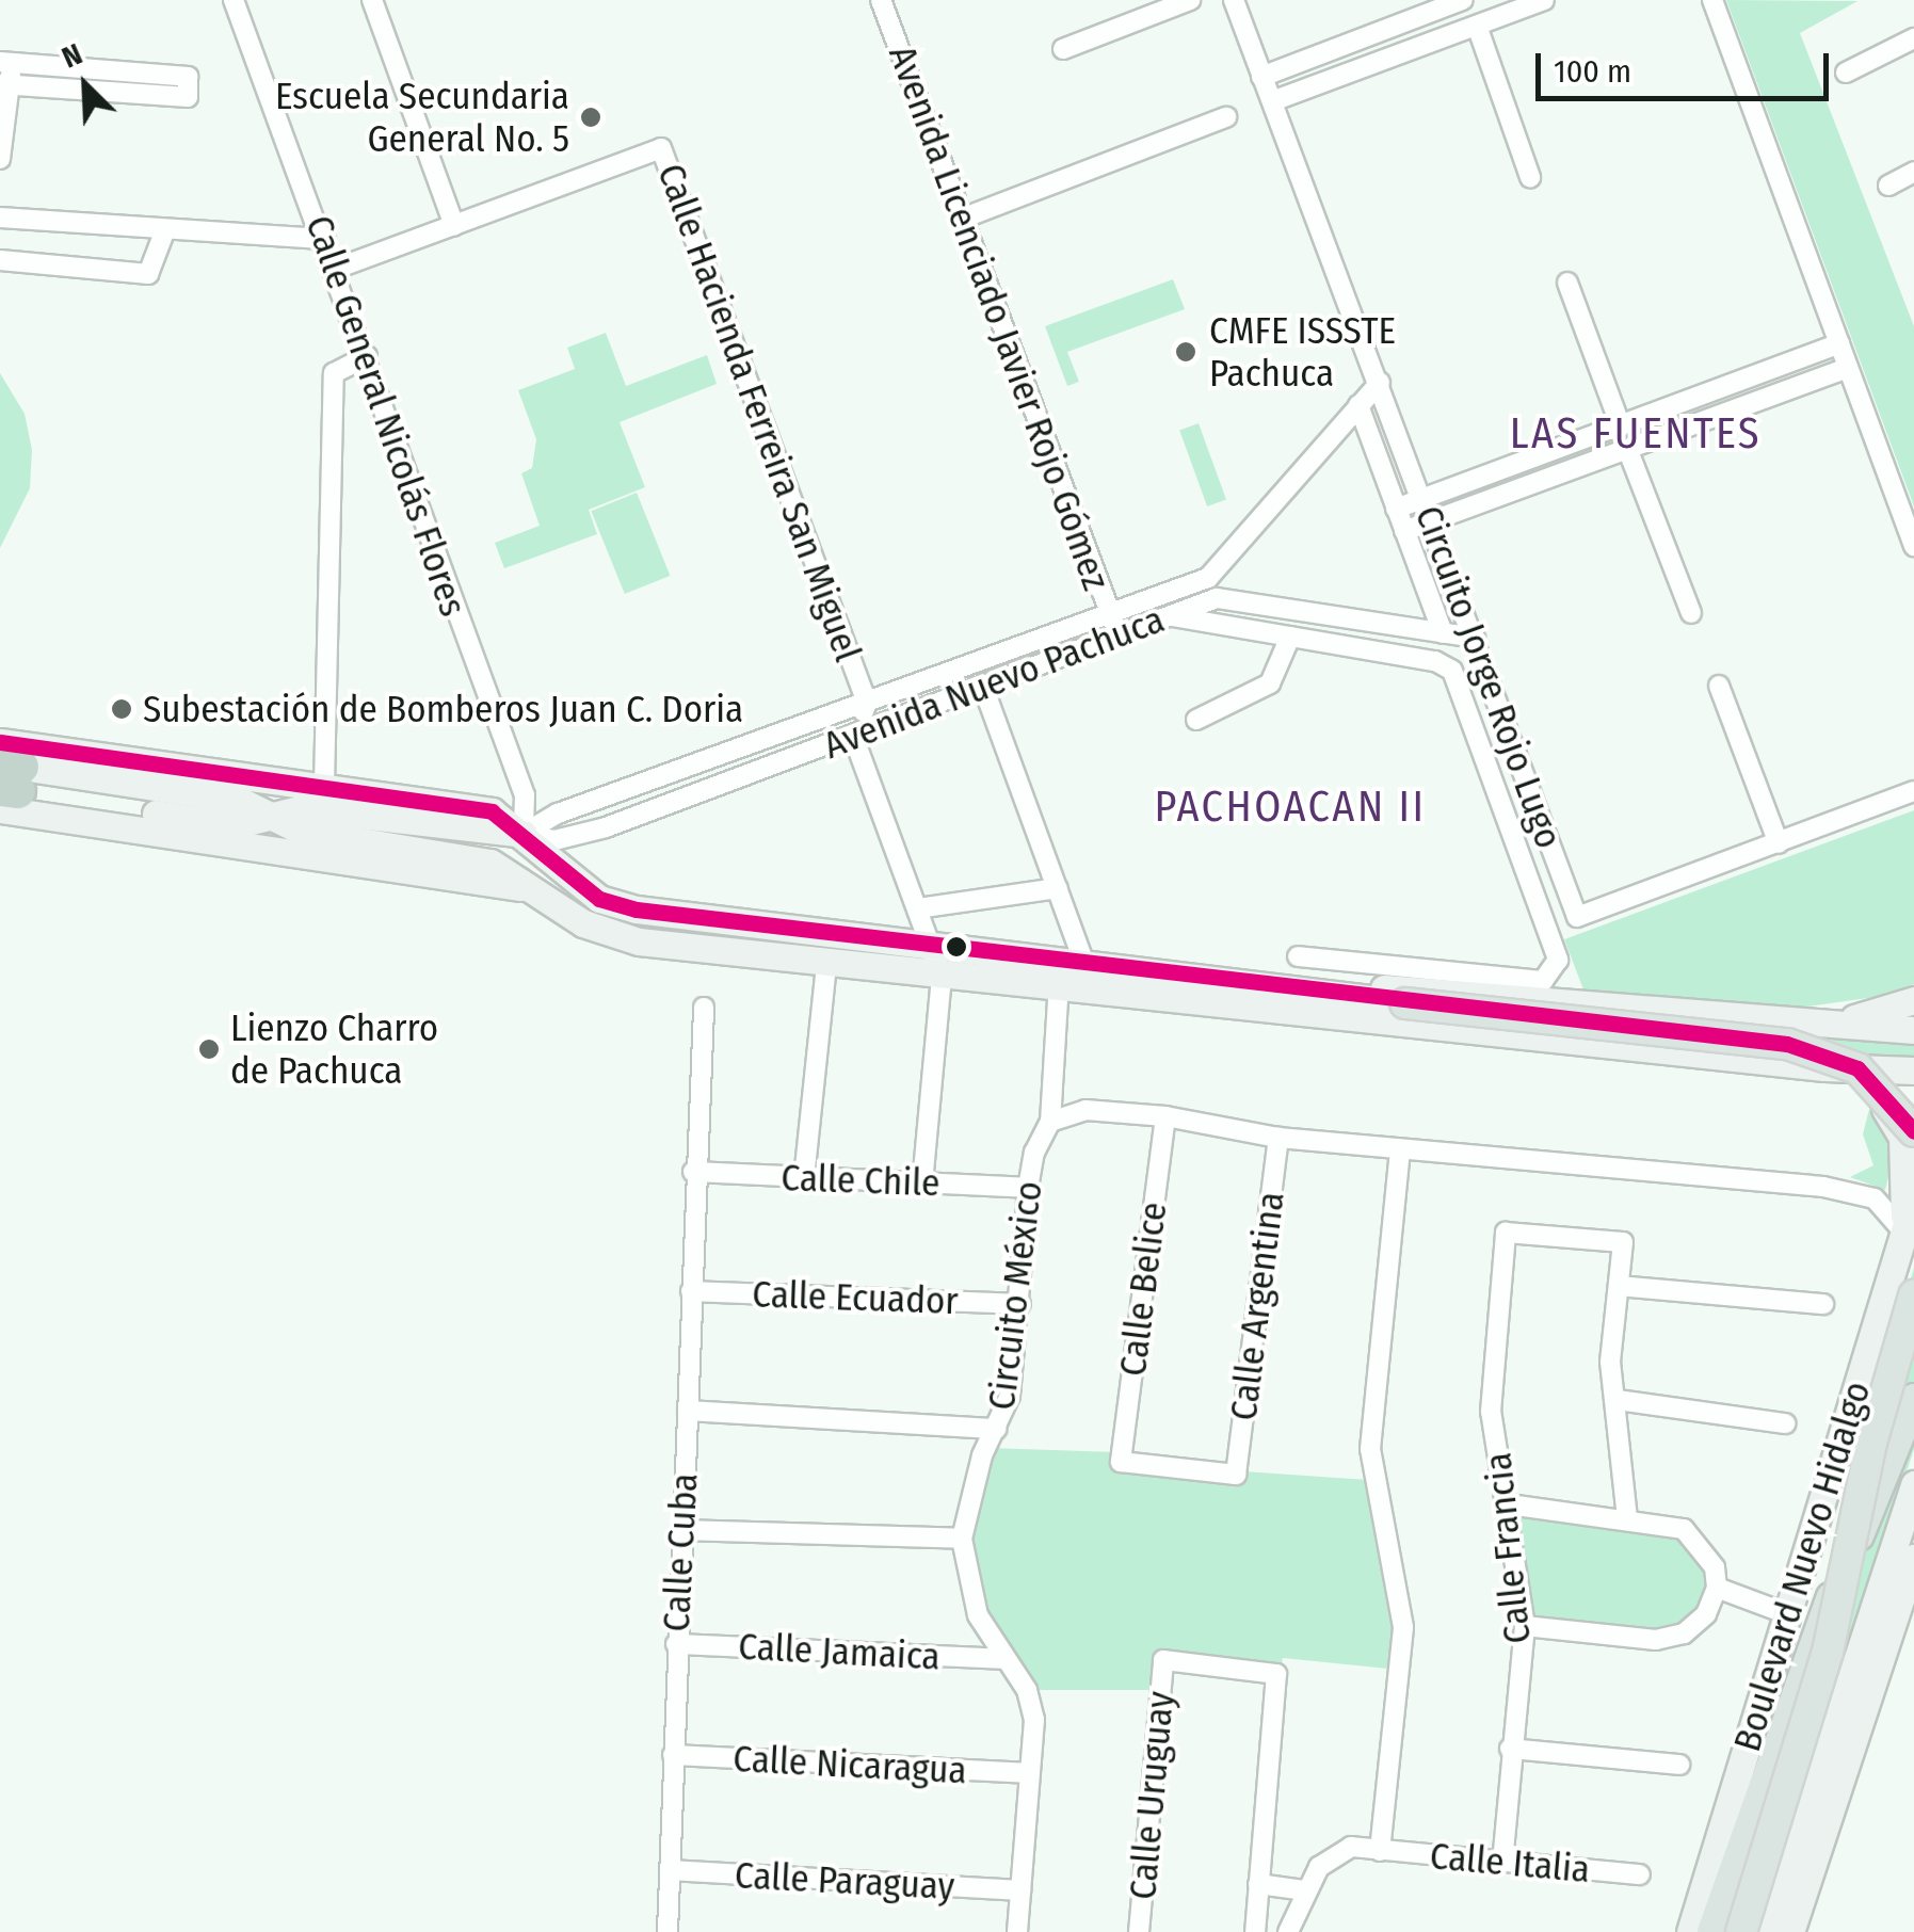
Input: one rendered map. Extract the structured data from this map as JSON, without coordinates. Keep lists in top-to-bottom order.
{
  "streets": {
    "main road": ["Avenida Nuevo Pachuca", "Boulevard Nuevo Hidalgo"],
    "street": [
      "Avenida Licenciado Javier Rojo Gómez",
      "Calle Hacienda Ferreira San Miguel",
      "Calle General Nicolás Flores",
      "Circuito Jorge Rojo Lugo",
      "Calle Chile",
      "Calle Belice",
      "Circuito México",
      "Calle Ecuador",
      "Calle Argentina",
      "Calle Francia",
      "Calle Cuba",
      "Calle Jamaica",
      "Calle Nicaragua",
      "Calle Uruguay",
      "Calle Italia",
      "Calle Paraguay"
    ]
  },
  "crossings": [
    ["Avenida Licenciado Javier Rojo Gómez", "Avenida Nuevo Pachuca"],
    ["Calle Hacienda Ferreira San Miguel", "Avenida Nuevo Pachuca"],
    ["Calle General Nicolás Flores", "Avenida Nuevo Pachuca"],
    ["Circuito Jorge Rojo Lugo", "Avenida Nuevo Pachuca"],
    ["Calle Chile", "Circuito México"],
    ["Calle Chile", "Calle Cuba"],
    ["Calle Belice", "Calle Argentina"],
    ["Circuito México", "Calle Ecuador"],
    ["Circuito México", "Calle Jamaica"],
    ["Circuito México", "Calle Nicaragua"],
    ["Circuito México", "Calle Paraguay"],
    ["Calle Ecuador", "Calle Cuba"],
    ["Calle Francia", "Calle Italia"],
    ["Calle Cuba", "Calle Jamaica"],
    ["Calle Cuba", "Calle Nicaragua"],
    ["Calle Cuba", "Calle Paraguay"]
  ],
  "districts": ["LAS FUENTES", "PACHOACAN II"],
  "places": [
    "Escuela Secundaria General No. 5",
    "CMFE ISSSTE Pachuca",
    "Subestación de Bomberos Juan C. Doria",
    "Lienzo Charro de Pachuca"
  ],
  "scale_bar": "100 m",
  "north": "top left"
}
